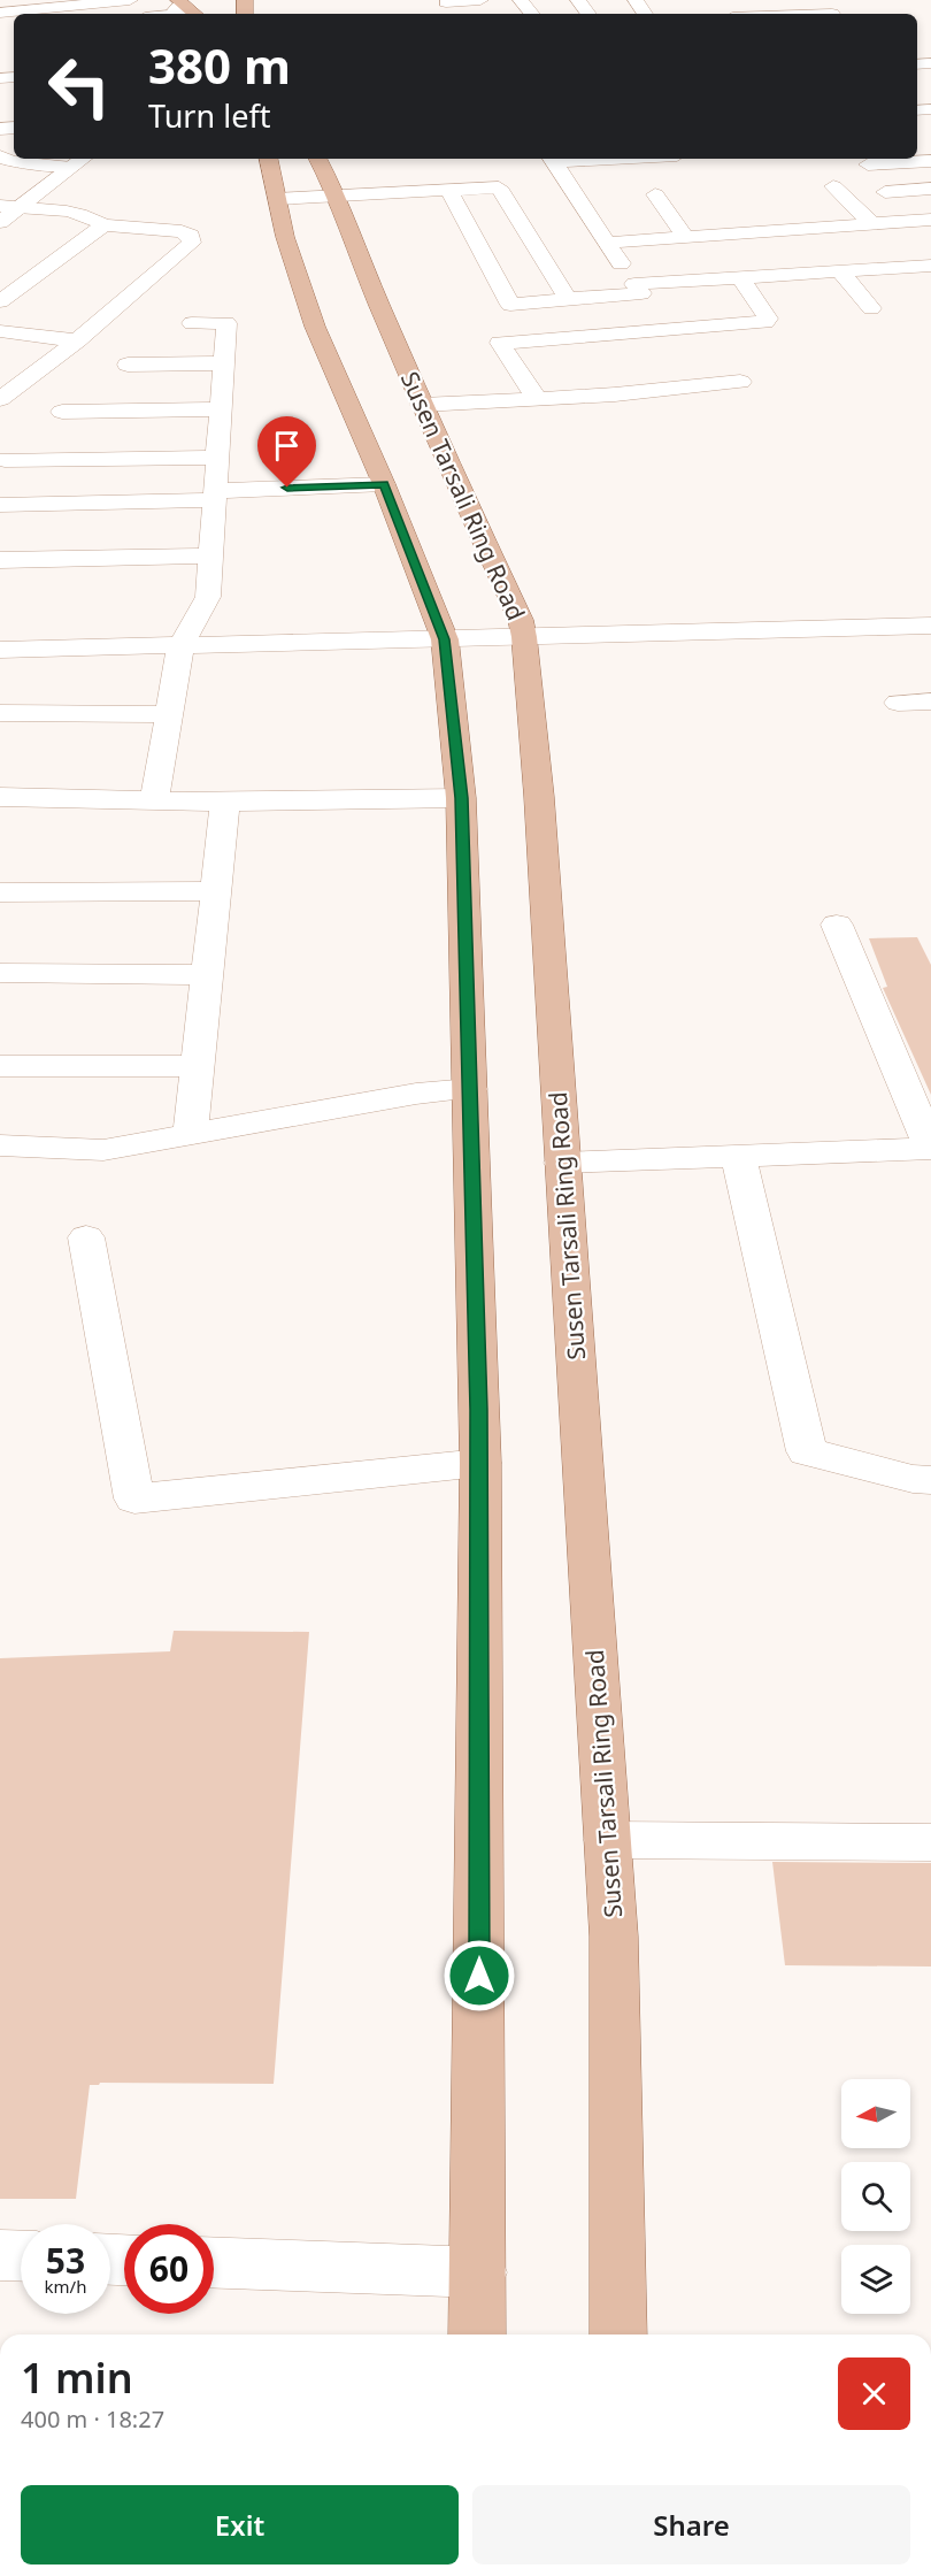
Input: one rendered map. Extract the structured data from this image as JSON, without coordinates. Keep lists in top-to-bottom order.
{
  "streets": {
    "main road": ["Susen Tarsali Ring Road"]
  },
  "north": "left",
  "page": {
    "turn": ["380 m", "Turn left"],
    "speed": "53 km/h",
    "limit": "60",
    "heading": ["1 min", "400 m · 18:27"],
    "buttons": ["Exit", "Share"]
  }
}
